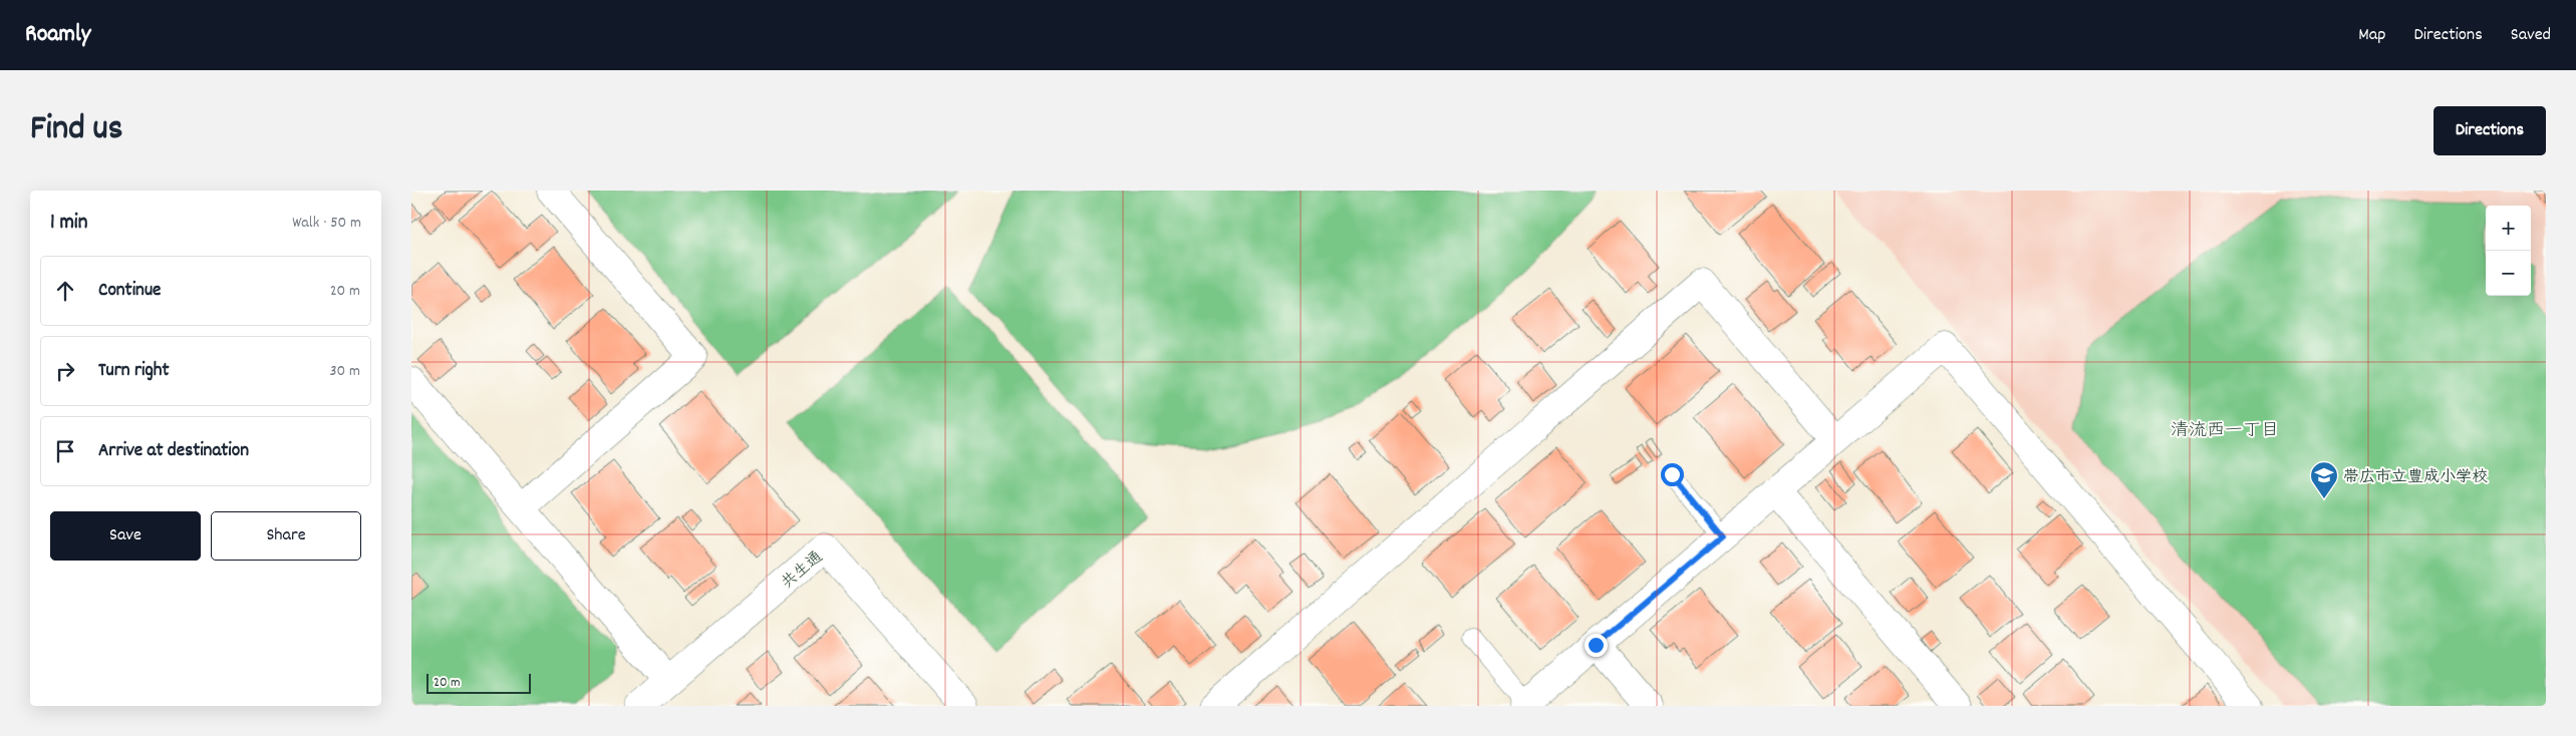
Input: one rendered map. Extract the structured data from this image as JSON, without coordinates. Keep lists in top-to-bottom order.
{
  "streets": {
    "street": ["共生通"]
  },
  "districts": ["清流西一丁目"],
  "places": {
    "school or university": ["帯広市立豊成小学校"]
  },
  "scale_bar": "20 m",
  "page": {
    "header": "Roamly",
    "nav": ["Map", "Directions", "Saved"],
    "title": "Find us",
    "buttons": [
      "Directions",
      ["Save", "Share"]
    ],
    "heading": ["1 min", "Walk · 50 m"],
    "map_buttons": ["+", "−"],
    "list": [
      ["Continue", "20 m"],
      ["Turn right", "30 m"],
      "Arrive at destination"
    ],
    "scale": "20 m"
  }
}
